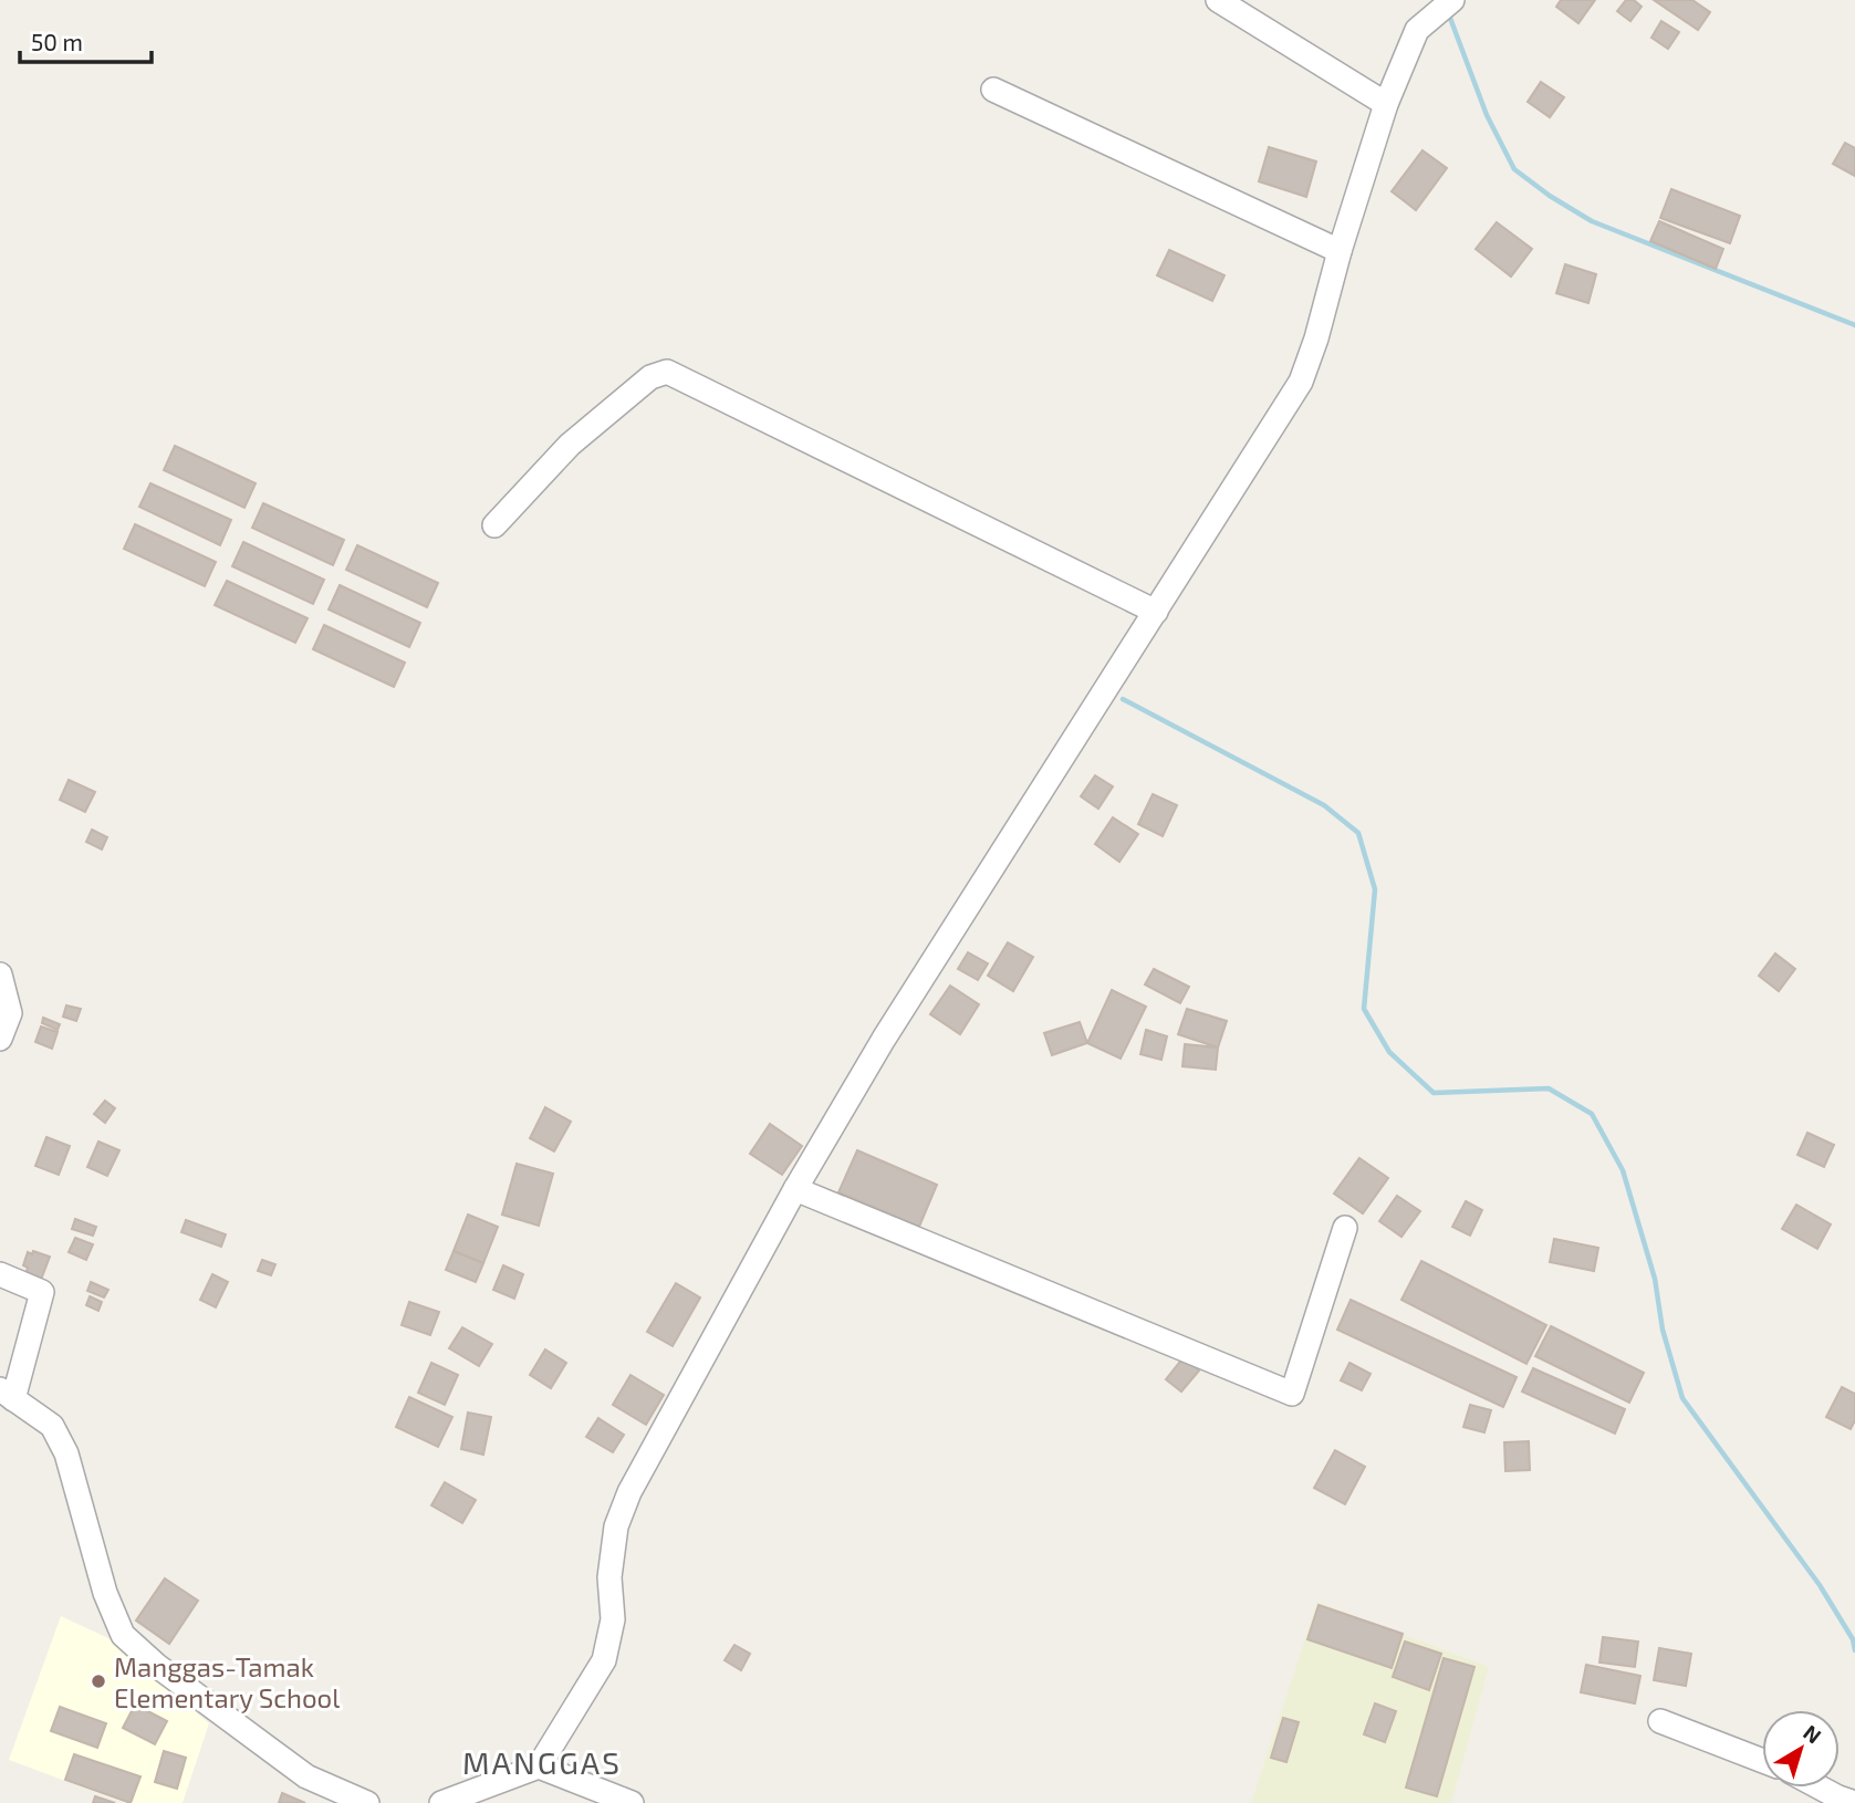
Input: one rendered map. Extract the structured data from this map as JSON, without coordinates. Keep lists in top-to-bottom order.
{
  "districts": ["MANGGAS"],
  "places": ["Manggas-Tamak Elementary School"],
  "scale_bar": "50 m",
  "north": "top right"
}
